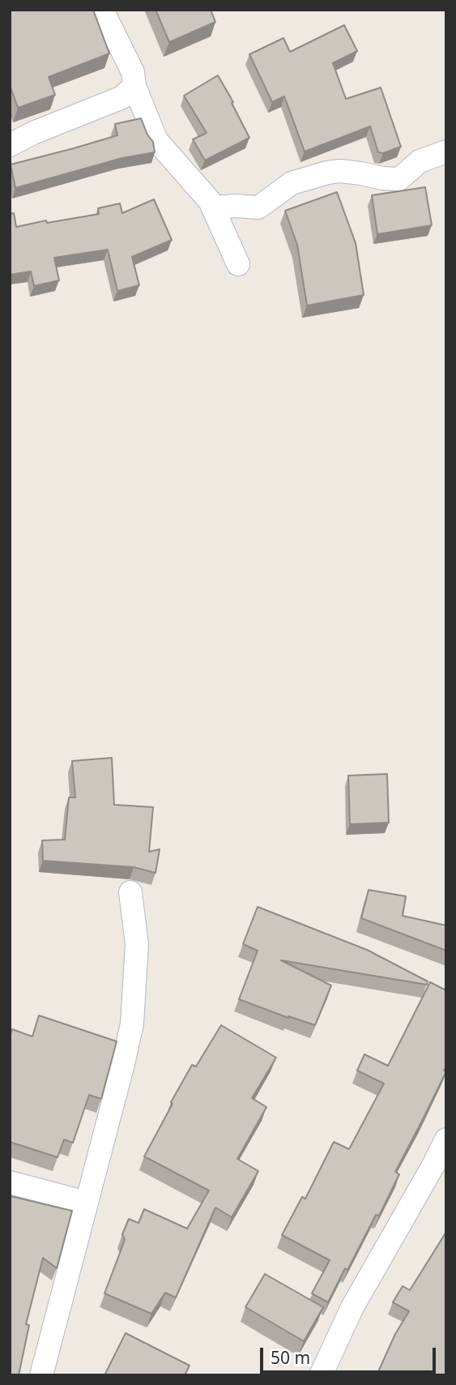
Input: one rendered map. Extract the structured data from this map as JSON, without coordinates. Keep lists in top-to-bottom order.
{
  "scale_bar": "50 m"
}
